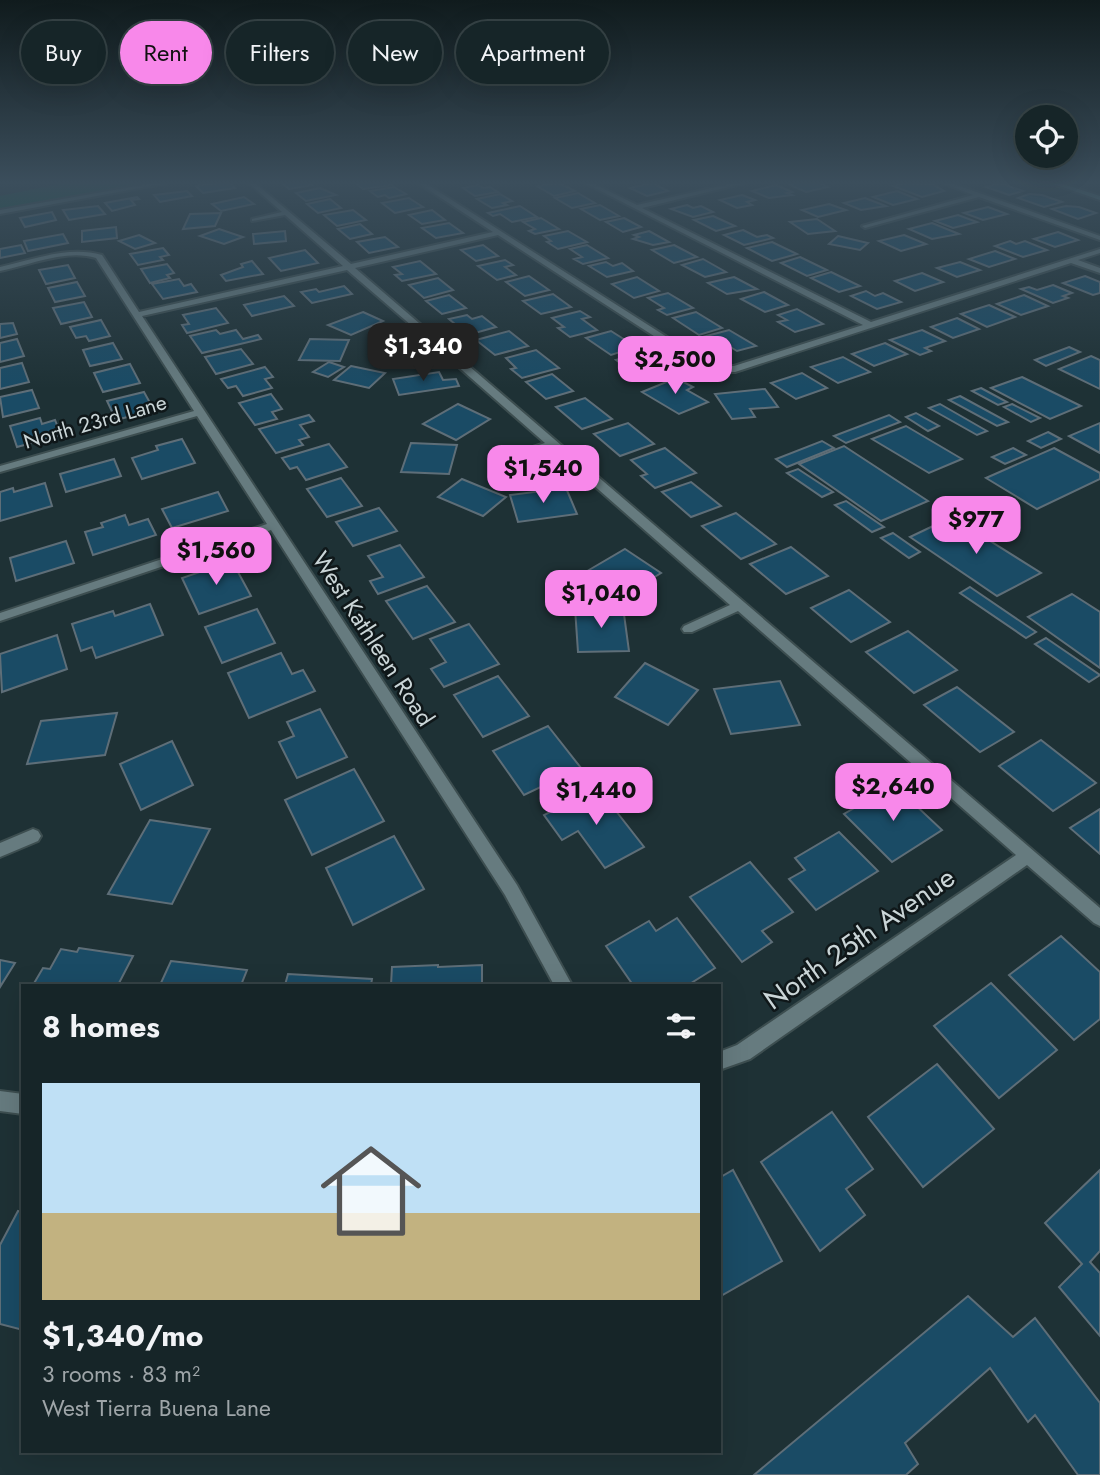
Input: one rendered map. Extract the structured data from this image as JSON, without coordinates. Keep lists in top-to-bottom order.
{
  "streets": {
    "street": ["North 23rd Lane", "West Kathleen Road", "North 25th Avenue"]
  },
  "crossings": [
    ["North 23rd Lane", "West Kathleen Road"]
  ],
  "page": {
    "chip": [
      "Buy",
      "Rent",
      "Filters",
      "New",
      "Apartment"
    ],
    "price": [
      "$1,340",
      "$2,500",
      "$1,540",
      "$977",
      "$1,560",
      "$1,040",
      "$2,640",
      "$1,440"
    ],
    "heading": "8 homes",
    "list": [
      {
        "name": "$1,340/mo",
        "note": "3 rooms · 83 m² · West Tierra Buena Lane"
      }
    ]
  }
}
